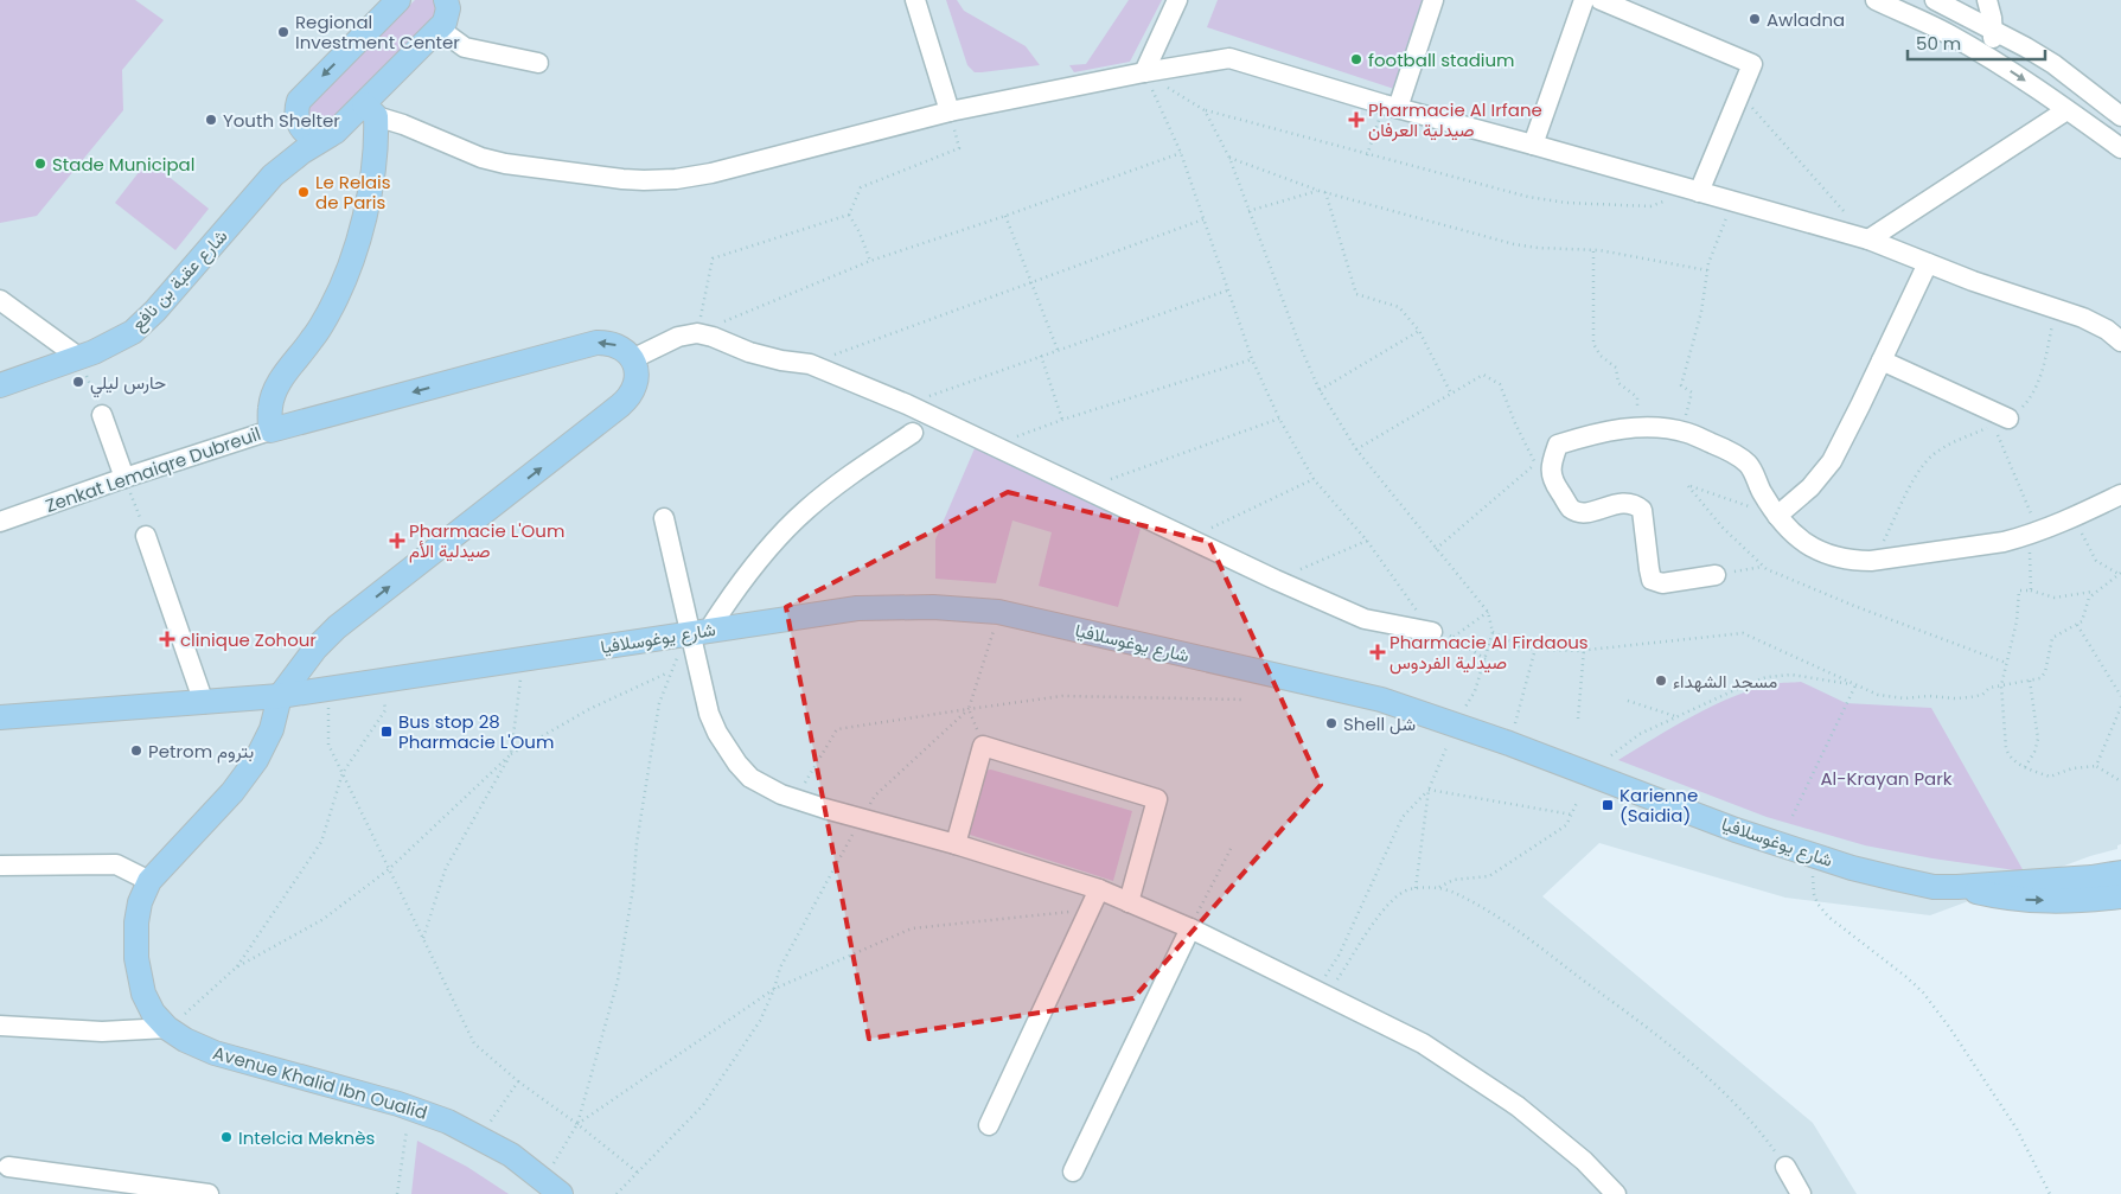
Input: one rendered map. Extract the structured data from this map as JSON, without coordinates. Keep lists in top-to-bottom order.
{
  "streets": {
    "main road": [
      "شارع عقبة بن نافع",
      "Zenkat Lemaiqre Dubreuil",
      "شارع يوغوسلافيا",
      "Avenue Khalid Ibn Oualid"
    ]
  },
  "parks": ["Al-Krayan Park"],
  "places": {
    "other": [
      "Awladna",
      "Regional Investment Center",
      "football stadium",
      "Youth Shelter",
      "Stade Municipal",
      "Le Relais de Paris",
      "حارس ليلي",
      "مسجد الشهداء",
      "Shell شل",
      "Petrom بتروم",
      "Intelcia Meknès"
    ],
    "health": [
      "Pharmacie Al Irfane صيدلية العرفان",
      "Pharmacie L'Oum صيدلية الأم",
      "clinique Zohour",
      "Pharmacie Al Firdaous صيدلية الفردوس"
    ],
    "transit": ["Bus stop 28 Pharmacie L'Oum", "Karienne (Saidia)"]
  },
  "scale_bar": "50 m"
}
